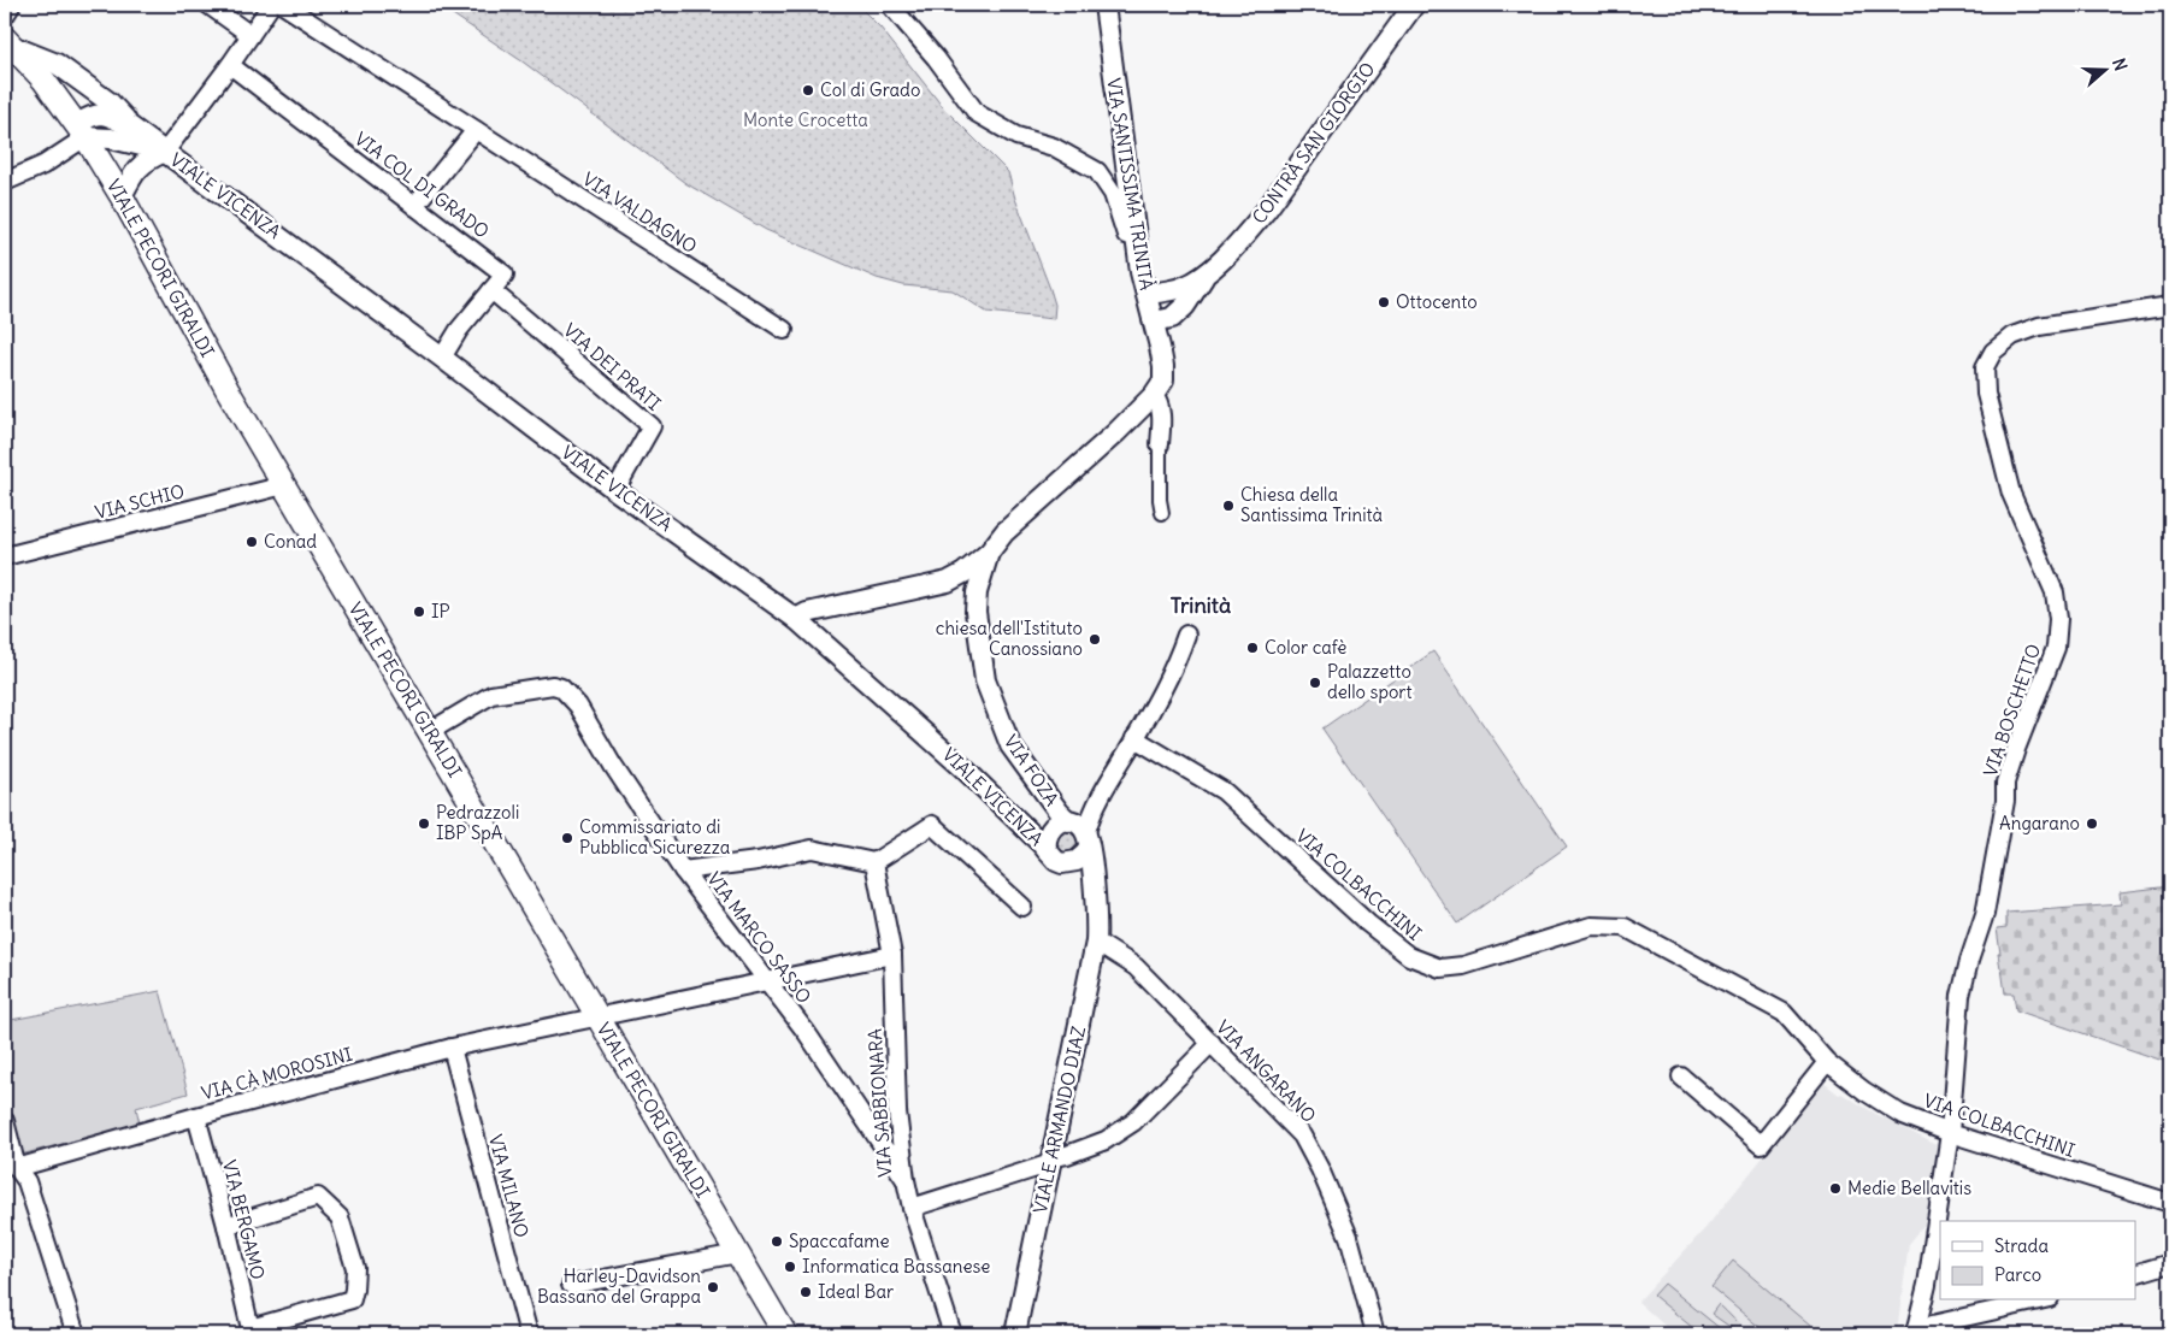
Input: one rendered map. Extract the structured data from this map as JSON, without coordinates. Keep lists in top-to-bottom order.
{
  "streets": {
    "main road": ["VIALE PECORI GIRALDI"],
    "street": [
      "CONTRÀ SAN GIORGIO",
      "VIA SANTISSIMA TRINITÀ",
      "VIA COL DI GRADO",
      "VIALE VICENZA",
      "VIA VALDAGNO",
      "VIA DEI PRATI",
      "VIA SCHIO",
      "VIA BOSCHETTO",
      "VIA FOZA",
      "VIA COLBACCHINI",
      "VIA MARCO SASSO",
      "VIA ANGARANO",
      "VIA CÀ MOROSINI",
      "VIA SABBIONARA",
      "VIALE ARMANDO DIAZ",
      "VIA MILANO",
      "VIA BERGAMO"
    ]
  },
  "crossings": [
    ["CONTRÀ SAN GIORGIO", "VIA SANTISSIMA TRINITÀ"],
    ["VIA SANTISSIMA TRINITÀ", "VIA FOZA"],
    ["VIA COL DI GRADO", "VIALE VICENZA"],
    ["VIA COL DI GRADO", "VIA DEI PRATI"],
    ["VIALE VICENZA", "VIA DEI PRATI"],
    ["VIALE VICENZA", "VIA FOZA"],
    ["VIALE VICENZA", "VIALE ARMANDO DIAZ"],
    ["VIALE PECORI GIRALDI", "VIA SCHIO"],
    ["VIALE PECORI GIRALDI", "VIA MARCO SASSO"],
    ["VIALE PECORI GIRALDI", "VIA CÀ MOROSINI"],
    ["VIA BOSCHETTO", "VIA COLBACCHINI"],
    ["VIA FOZA", "VIALE ARMANDO DIAZ"],
    ["VIA MARCO SASSO", "VIA SABBIONARA"],
    ["VIA ANGARANO", "VIALE ARMANDO DIAZ"],
    ["VIA CÀ MOROSINI", "VIA MILANO"],
    ["VIA CÀ MOROSINI", "VIA BERGAMO"]
  ],
  "districts": ["Trinità"],
  "parks": ["Monte Crocetta"],
  "places": [
    "Col di Grado",
    "Ottocento",
    "Chiesa della Santissima Trinità",
    "Conad",
    "IP",
    "chiesa dell'Istituto Canossiano",
    "Color cafè",
    "Palazzetto dello sport",
    "Pedrazzoli IBP SpA",
    "Angarano",
    "Commissariato di Pubblica Sicurezza",
    "Medie Bellavitis",
    "Spaccafame",
    "Informatica Bassanese",
    "Harley-Davidson Bassano del Grappa",
    "Ideal Bar"
  ],
  "legend": ["Strada", "Parco"],
  "north": "right"
}
